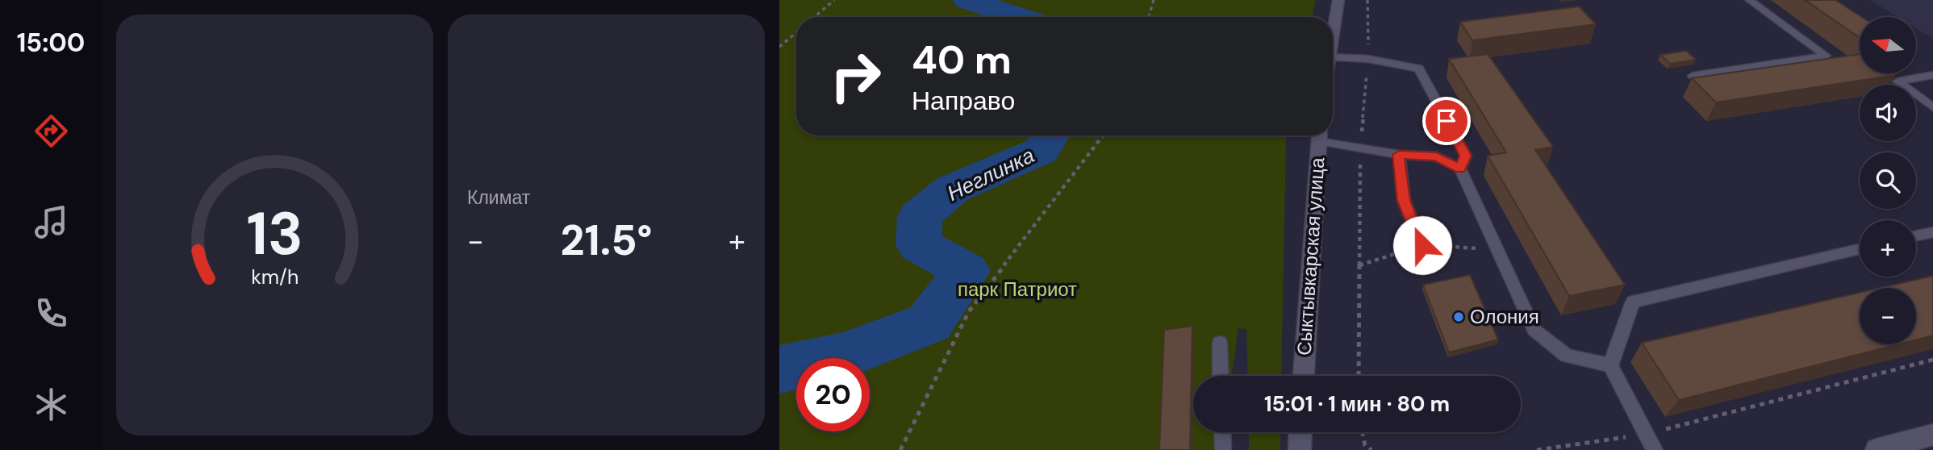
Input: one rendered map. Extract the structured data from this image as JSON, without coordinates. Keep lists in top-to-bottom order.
{
  "streets": {
    "street": ["Сыктывкарская улица"]
  },
  "water": ["Неглинка"],
  "parks": ["парк Патриот"],
  "places": ["Олония"],
  "north": "left",
  "page": {
    "tabs": "15:00",
    "tile": "Климат",
    "map_buttons": ["+", "−"],
    "turn": ["40 m", "Направо"],
    "heat": ["−", "21.5°", "+"],
    "limit": "20",
    "trip": "15:01 · 1 мин · 80 m",
    "gauge": ["13", "km/h"]
  }
}
